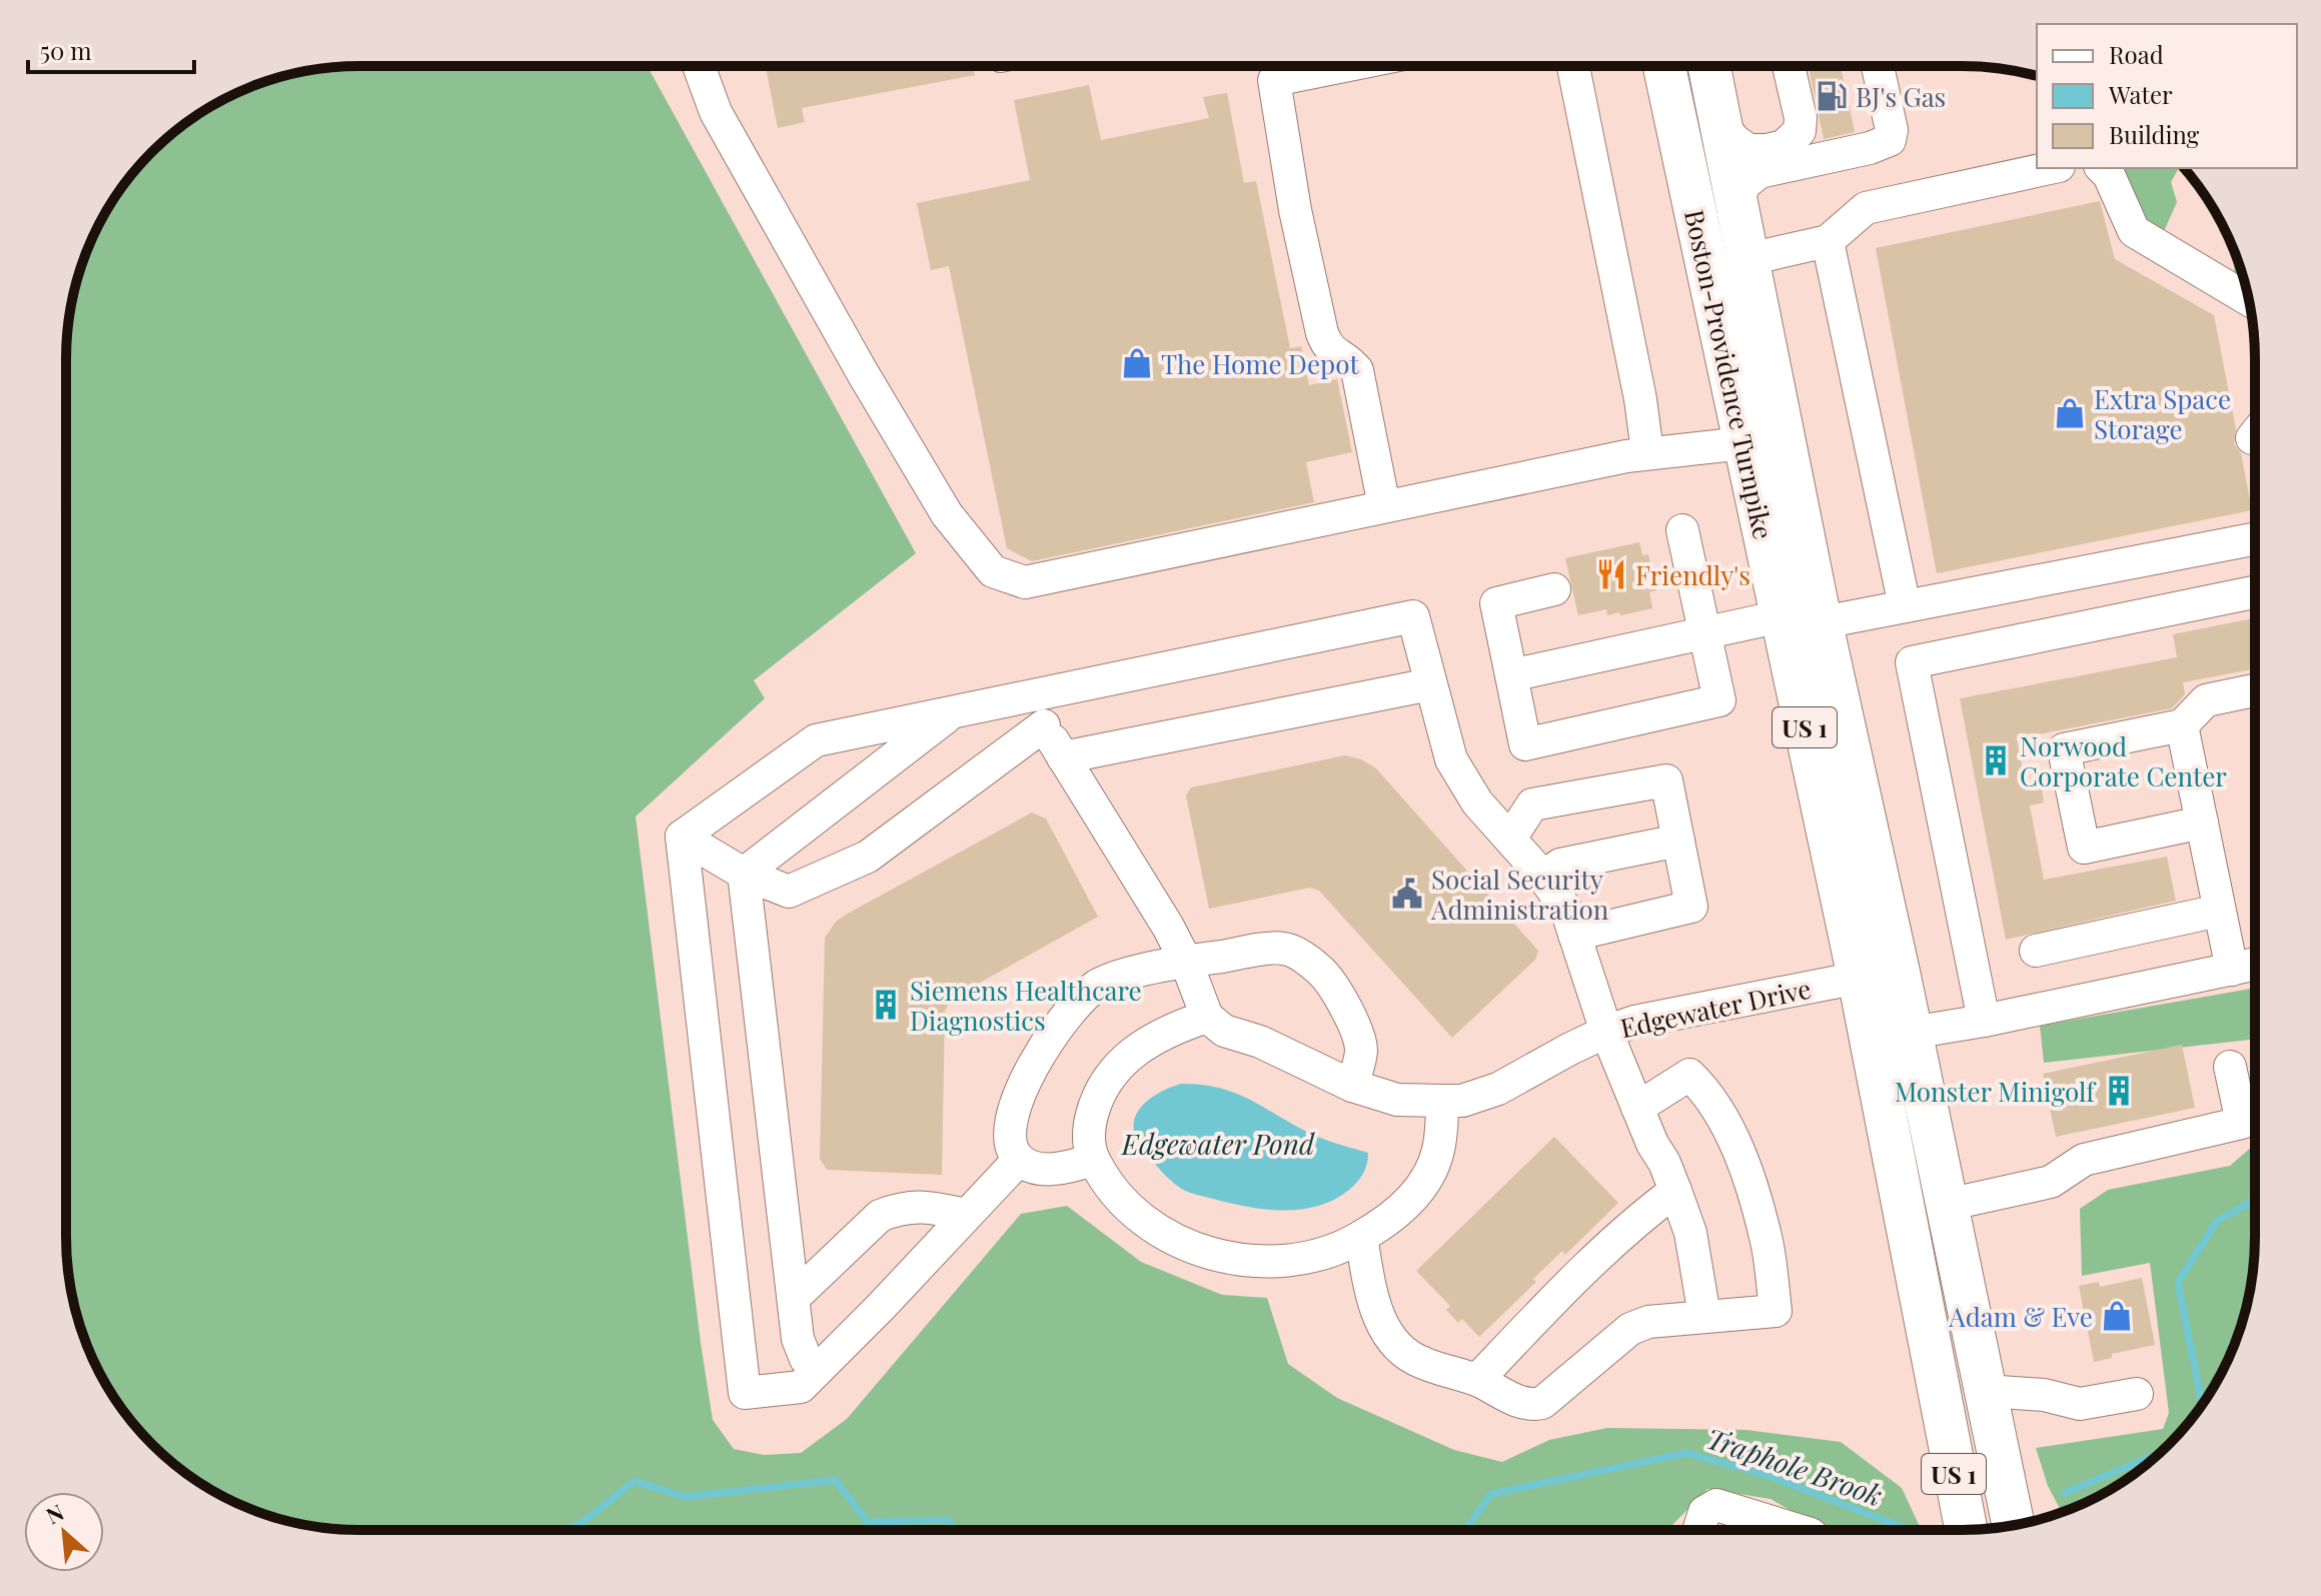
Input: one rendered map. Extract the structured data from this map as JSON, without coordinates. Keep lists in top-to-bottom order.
{
  "streets": {
    "main road": ["Boston-Providence Turnpike", "US 1"],
    "lane": ["Edgewater Drive"]
  },
  "crossings": [
    ["Boston-Providence Turnpike", "Edgewater Drive"]
  ],
  "water": ["Edgewater Pond", "Traphole Brook"],
  "places": {
    "fuel station": ["BJ's Gas"],
    "shop": ["The Home Depot", "Extra Space Storage", "Adam & Eve"],
    "restaurant": ["Friendly's"],
    "building": ["Norwood Corporate Center", "Siemens Healthcare Diagnostics", "Monster Minigolf"],
    "public building": ["Social Security Administration"]
  },
  "legend": ["Road", "Water", "Building"],
  "scale_bar": "50 m",
  "north": "top left"
}
